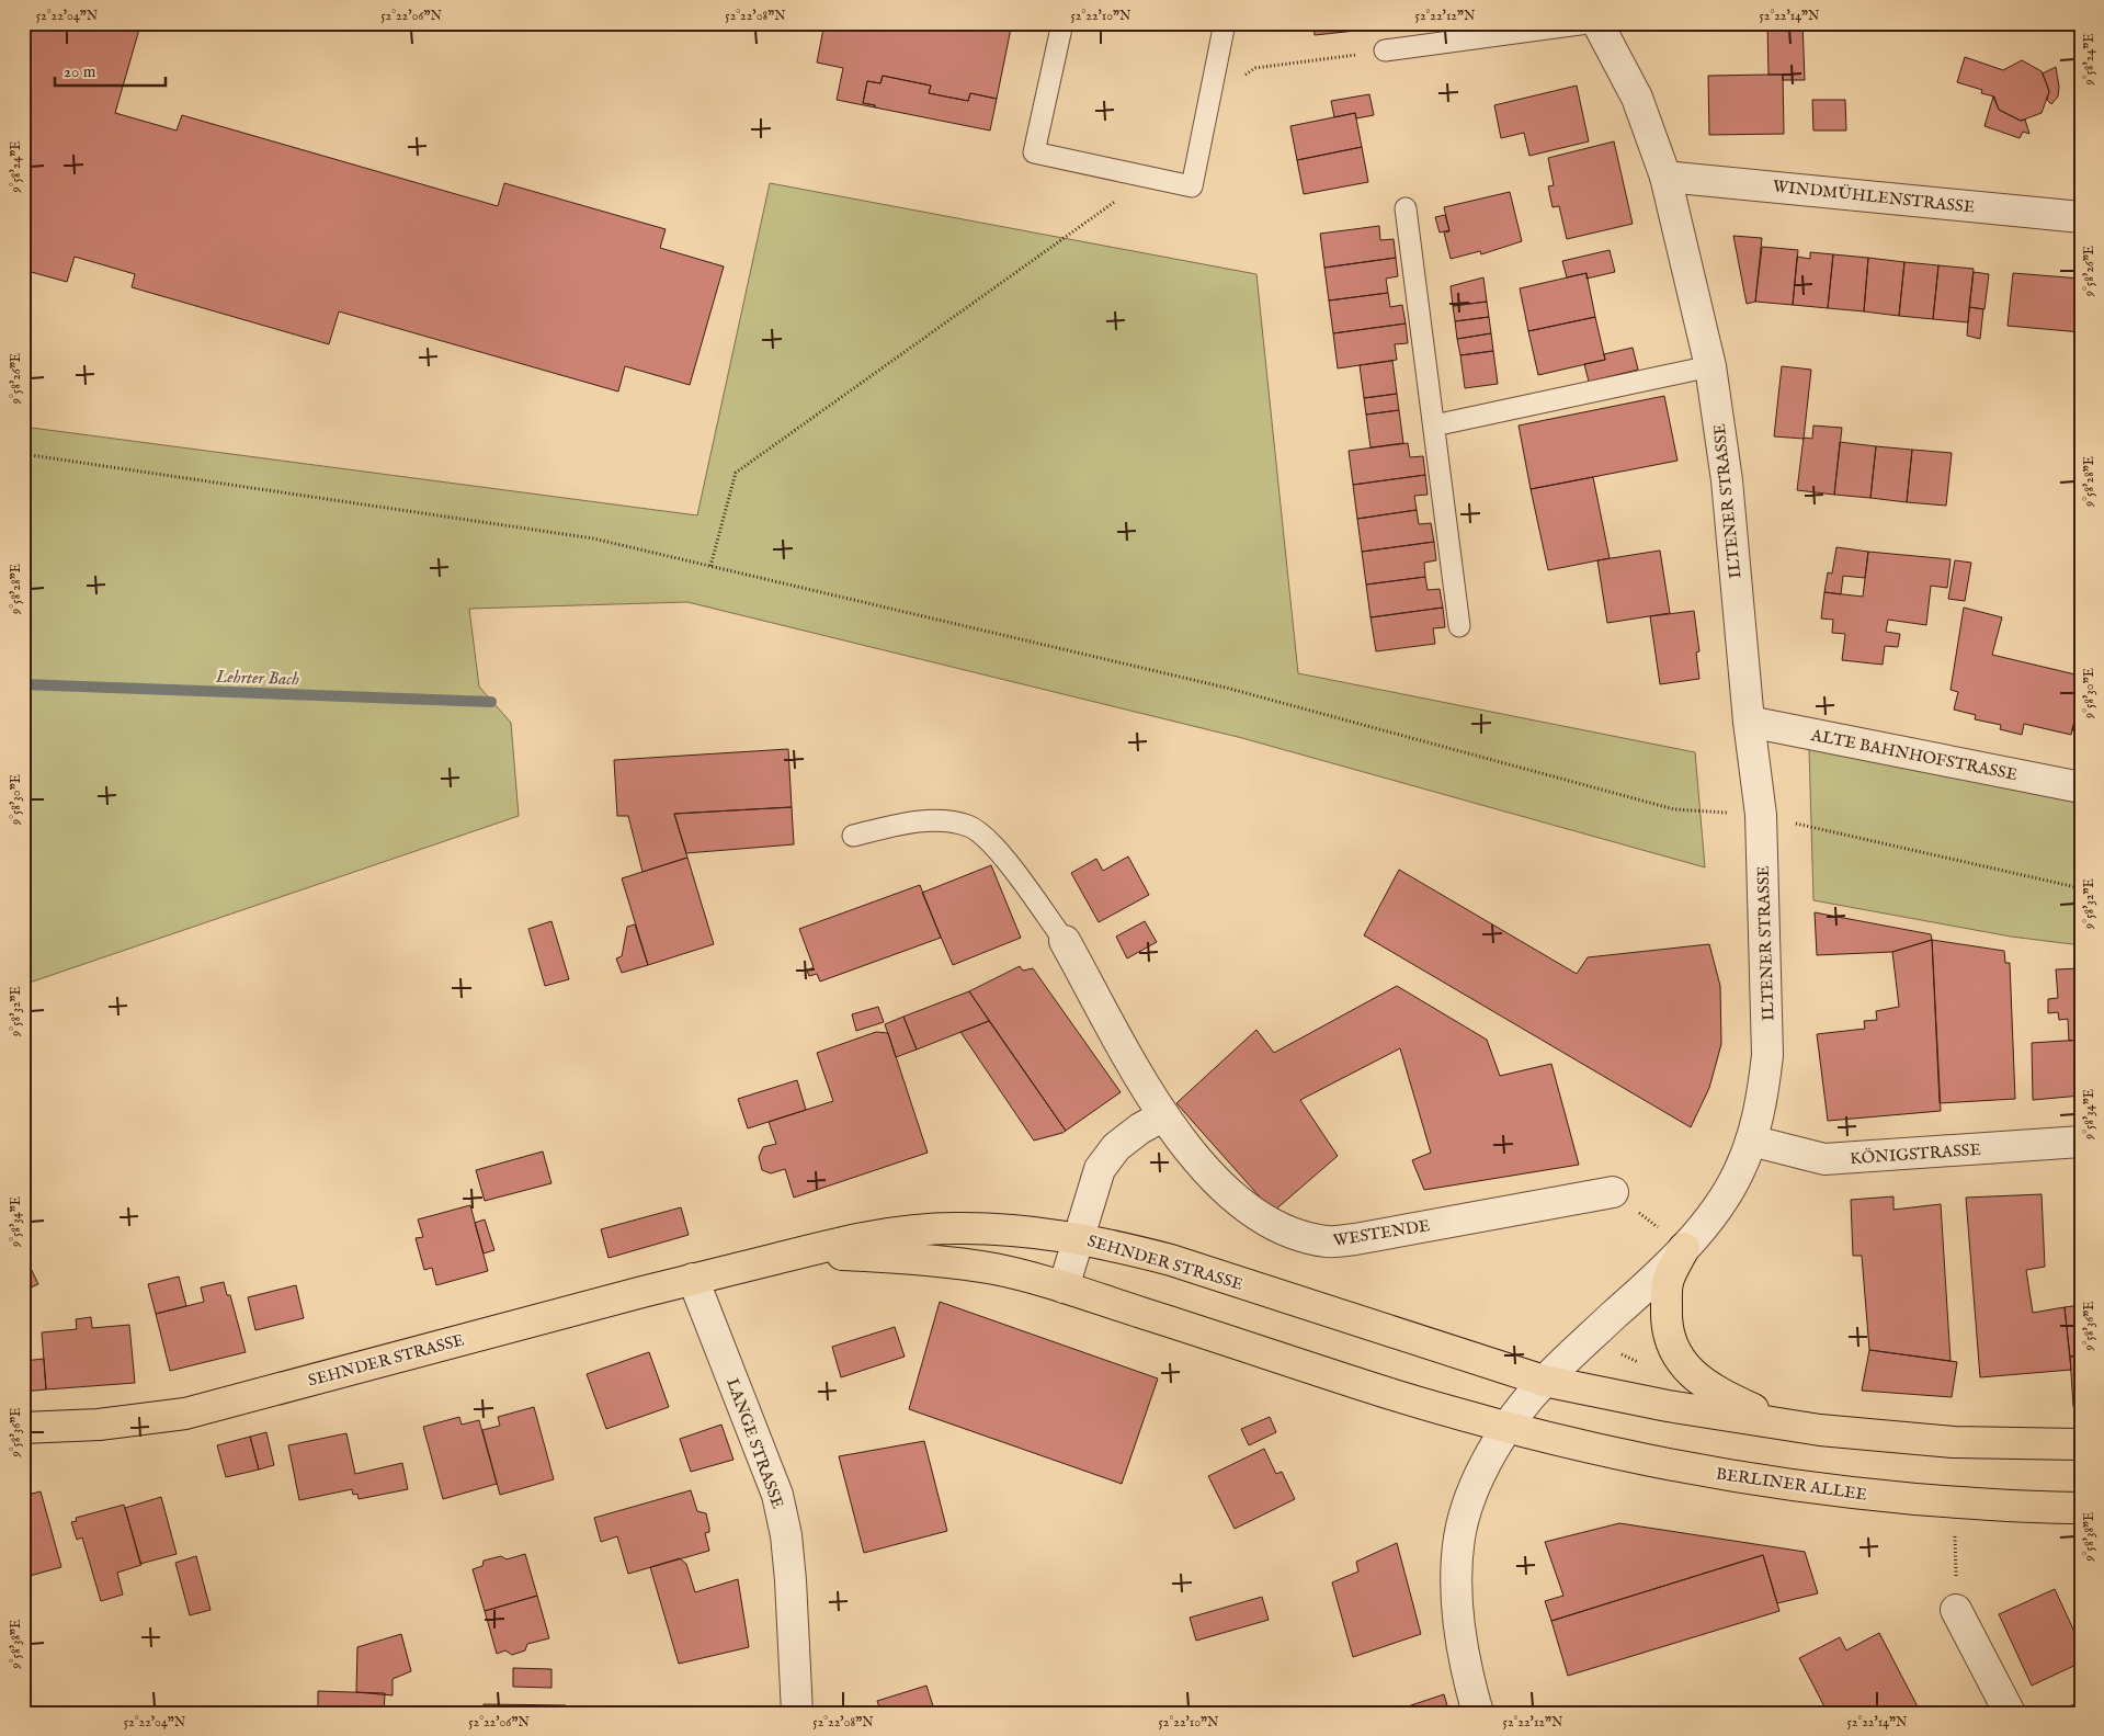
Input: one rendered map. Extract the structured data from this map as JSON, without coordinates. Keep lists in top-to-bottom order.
{
  "streets": {
    "main road": ["SEHNDER STRASSE", "BERLINER ALLEE"],
    "street": [
      "WINDMÜHLENSTRASSE",
      "ILTENER STRASSE",
      "ALTE BAHNHOFSTRASSE",
      "KÖNIGSTRASSE",
      "WESTENDE",
      "LANGE STRASSE"
    ]
  },
  "crossings": [
    ["WINDMÜHLENSTRASSE", "ILTENER STRASSE"],
    ["ILTENER STRASSE", "ALTE BAHNHOFSTRASSE"],
    ["ILTENER STRASSE", "KÖNIGSTRASSE"],
    ["ILTENER STRASSE", "SEHNDER STRASSE"],
    ["ILTENER STRASSE", "BERLINER ALLEE"],
    ["SEHNDER STRASSE", "LANGE STRASSE"],
    ["SEHNDER STRASSE", "BERLINER ALLEE"]
  ],
  "water": ["Lehrter Bach"],
  "scale_bar": "20 m",
  "coordinates": [
    "52°22'04\"N",
    "52°22'06\"N",
    "52°22'08\"N",
    "52°22'10\"N",
    "52°22'12\"N",
    "52°22'14\"N",
    "9°58'24\"E",
    "9°58'26\"E",
    "9°58'28\"E",
    "9°58'30\"E",
    "9°58'32\"E",
    "9°58'34\"E",
    "9°58'36\"E",
    "9°58'38\"E"
  ]
}
